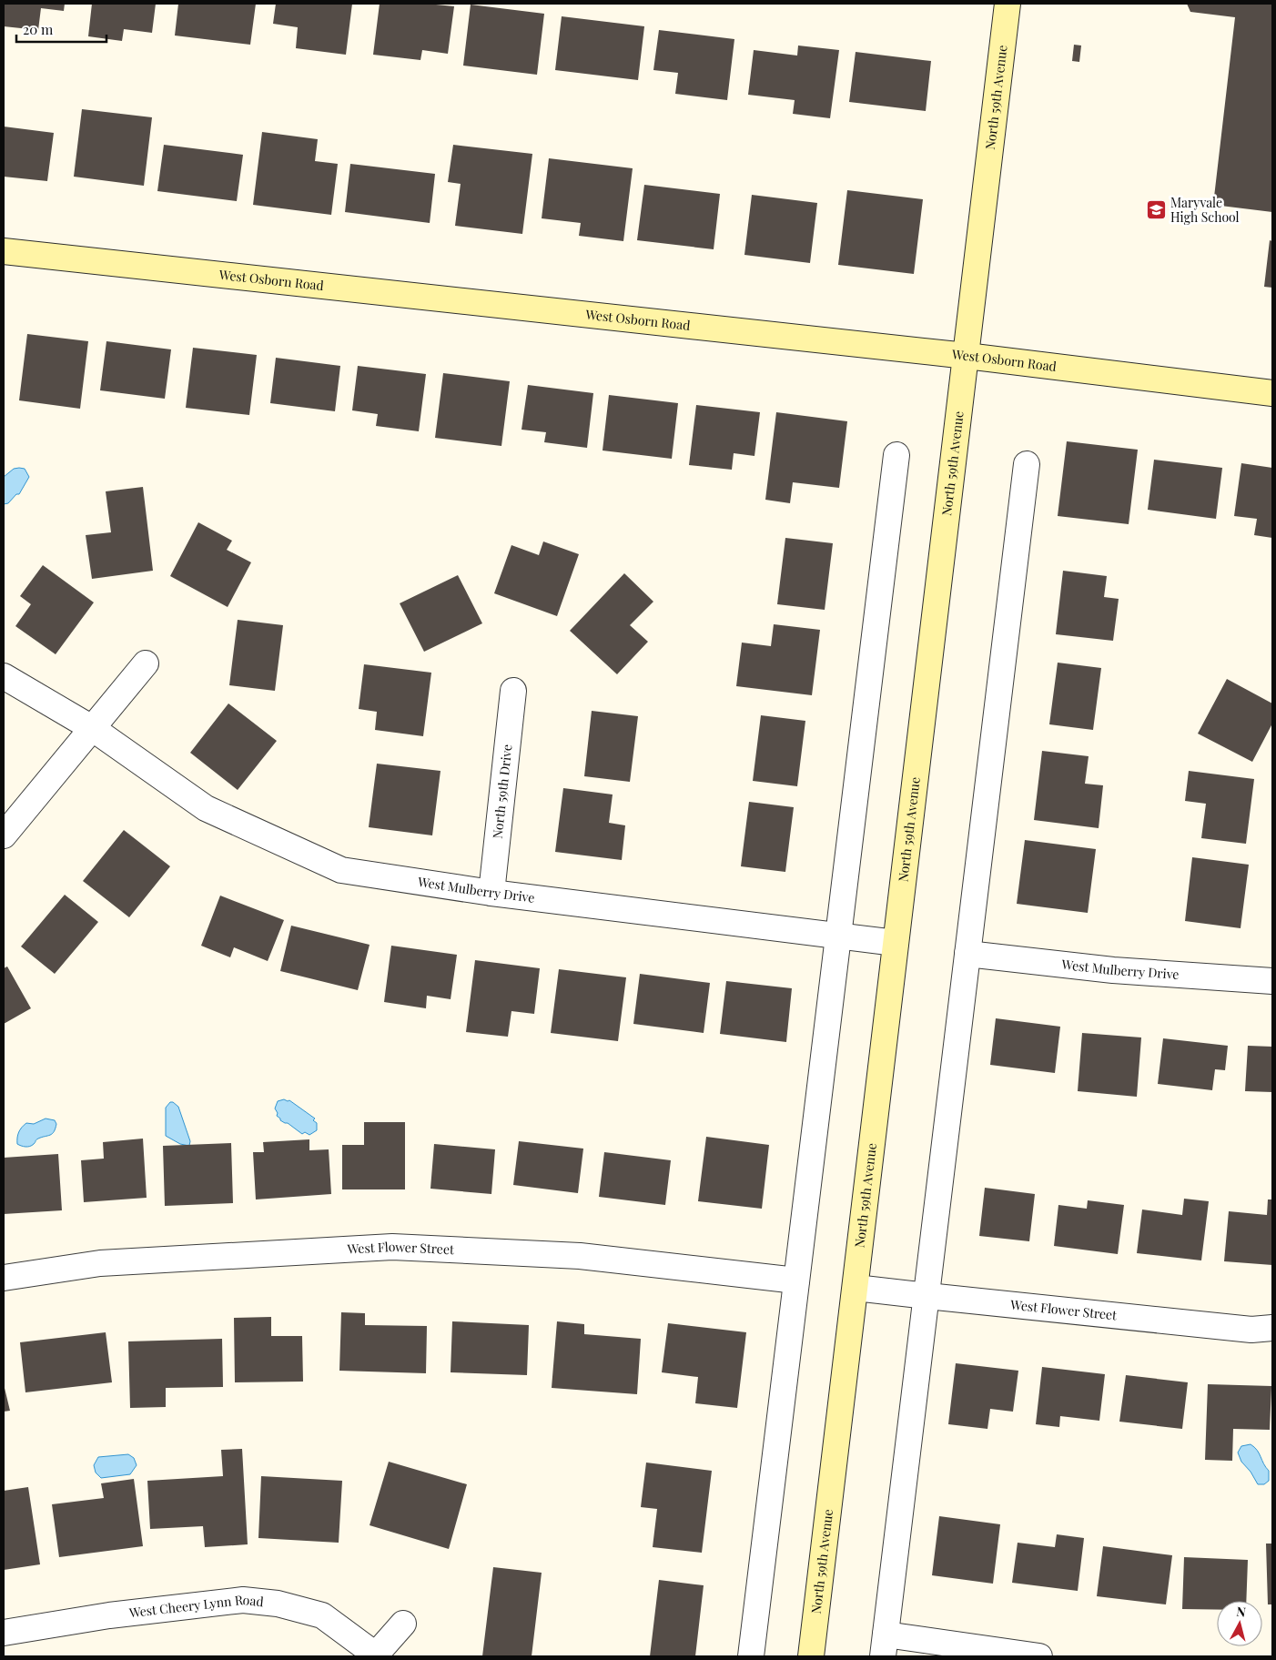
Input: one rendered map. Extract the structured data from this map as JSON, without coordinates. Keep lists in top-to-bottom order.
{
  "streets": {
    "main road": ["North 59th Avenue", "West Osborn Road"],
    "street": [
      "North 59th Drive",
      "West Mulberry Drive",
      "West Flower Street",
      "West Cheery Lynn Road"
    ]
  },
  "crossings": [
    ["North 59th Avenue", "West Osborn Road"],
    ["North 59th Avenue", "West Mulberry Drive"],
    ["North 59th Avenue", "West Flower Street"],
    ["North 59th Drive", "West Mulberry Drive"]
  ],
  "places": {
    "school or university": ["Maryvale High School"]
  },
  "scale_bar": "20 m",
  "north": "top"
}
